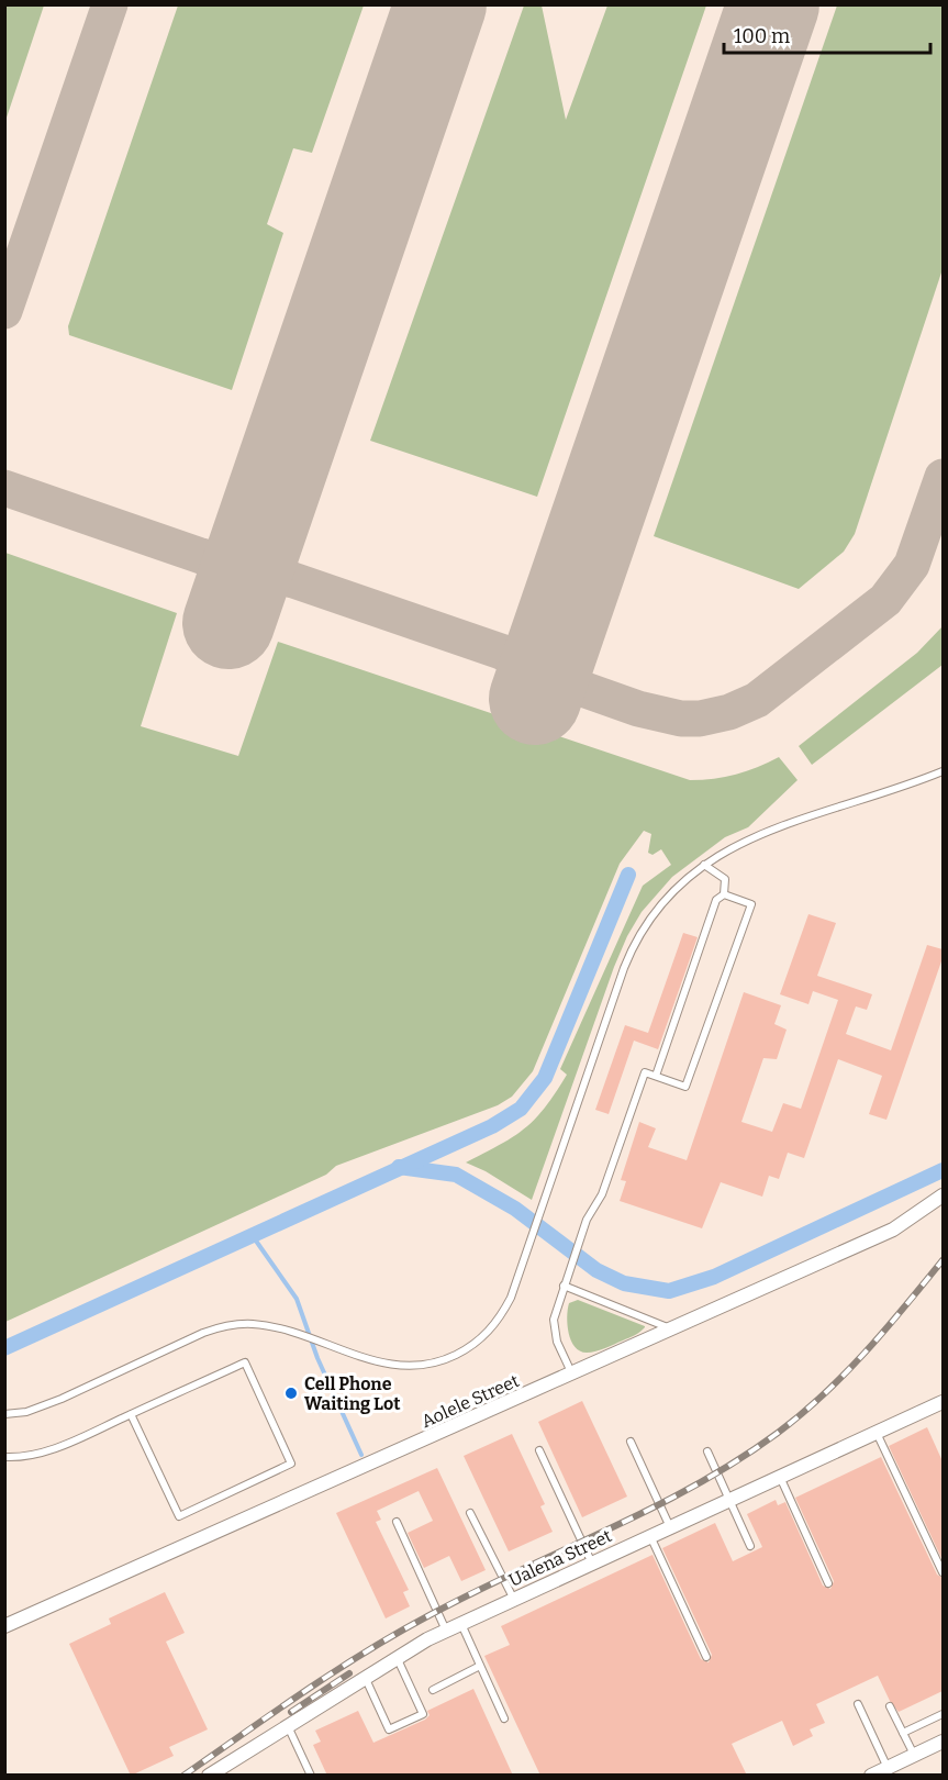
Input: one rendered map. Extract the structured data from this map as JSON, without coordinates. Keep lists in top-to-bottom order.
{
  "streets": {
    "street": ["Aolele Street", "Ualena Street"]
  },
  "places": ["Cell Phone Waiting Lot"],
  "scale_bar": "100 m"
}
